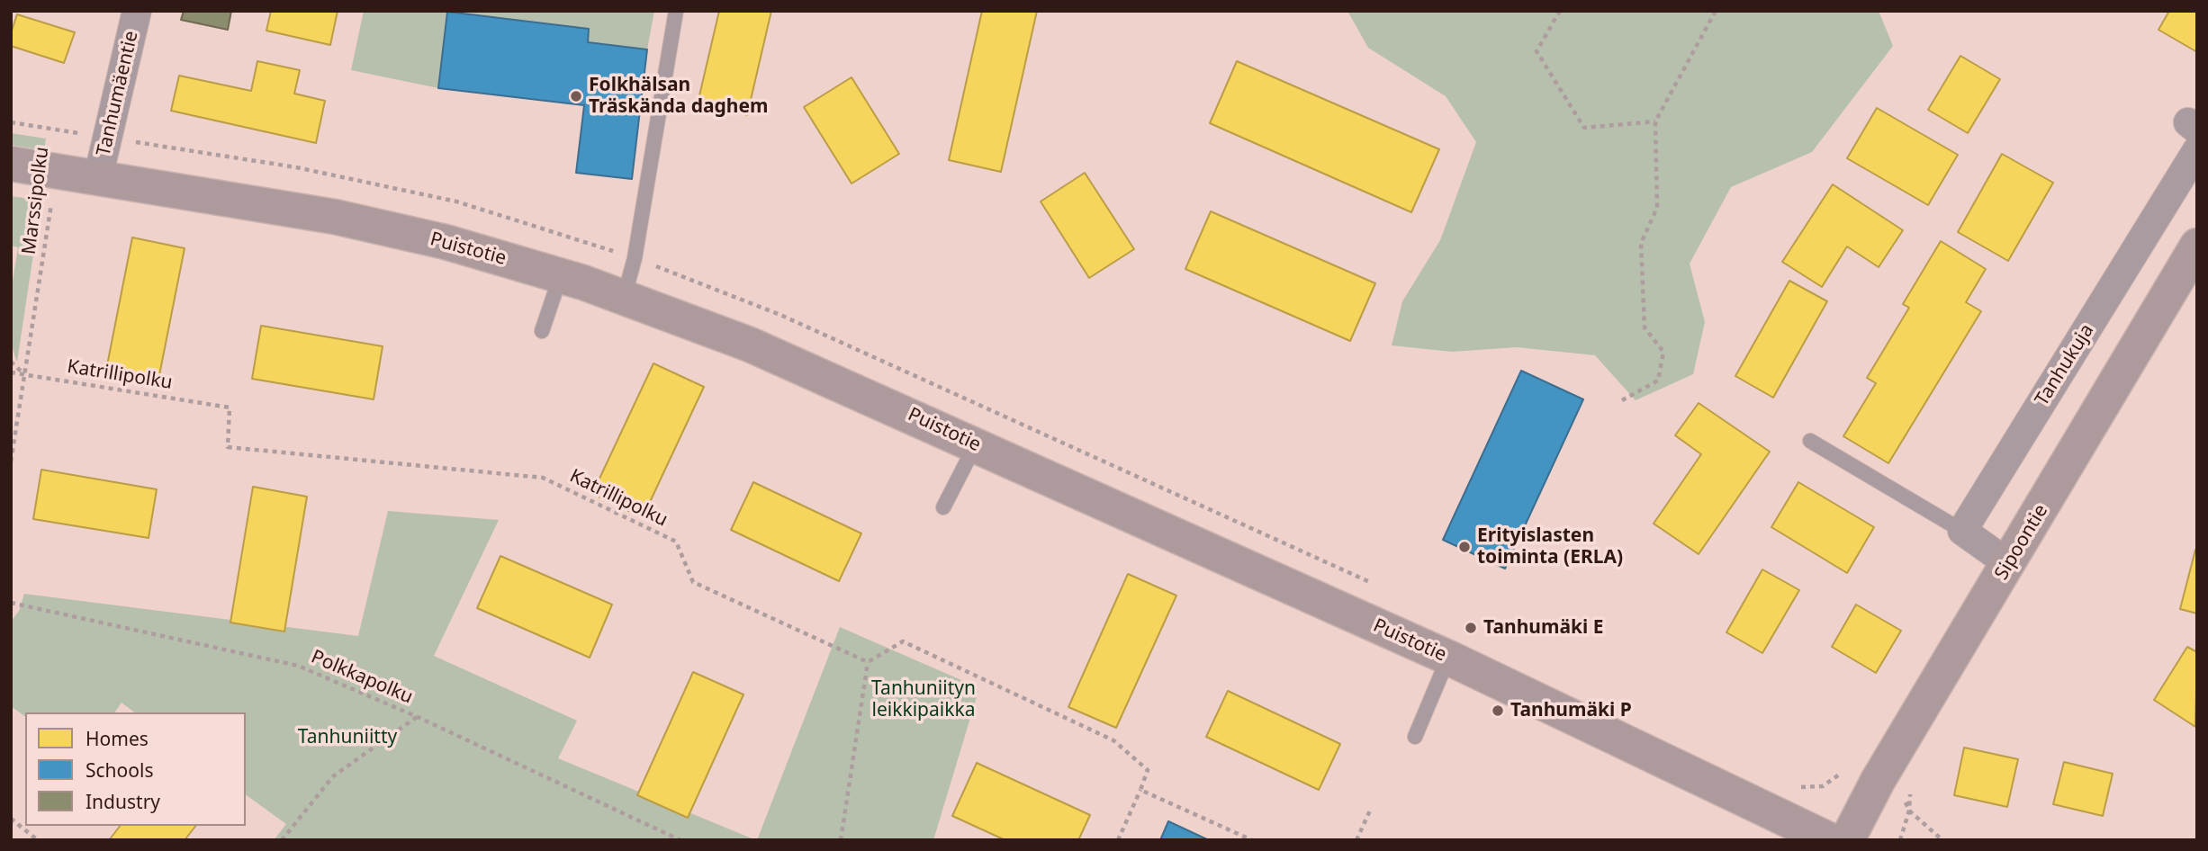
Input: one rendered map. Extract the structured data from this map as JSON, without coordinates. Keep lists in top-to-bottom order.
{
  "streets": {
    "street": [
      "Tanhumäentie",
      "Puistotie",
      "Tanhukuja",
      "Sipoontie"
    ],
    "path": ["Marssipolku", "Katrillipolku", "Polkkapolku"]
  },
  "crossings": [
    ["Tanhumäentie", "Puistotie"],
    ["Marssipolku", "Puistotie"],
    ["Marssipolku", "Katrillipolku"]
  ],
  "parks": ["Tanhuniityn leikkipaikka", "Tanhuniitty"],
  "places": [
    "Folkhälsan Träskända daghem",
    "Erityislasten toiminta (ERLA)",
    "Tanhumäki E",
    "Tanhumäki P"
  ],
  "legend": ["Homes", "Schools", "Industry"]
}
